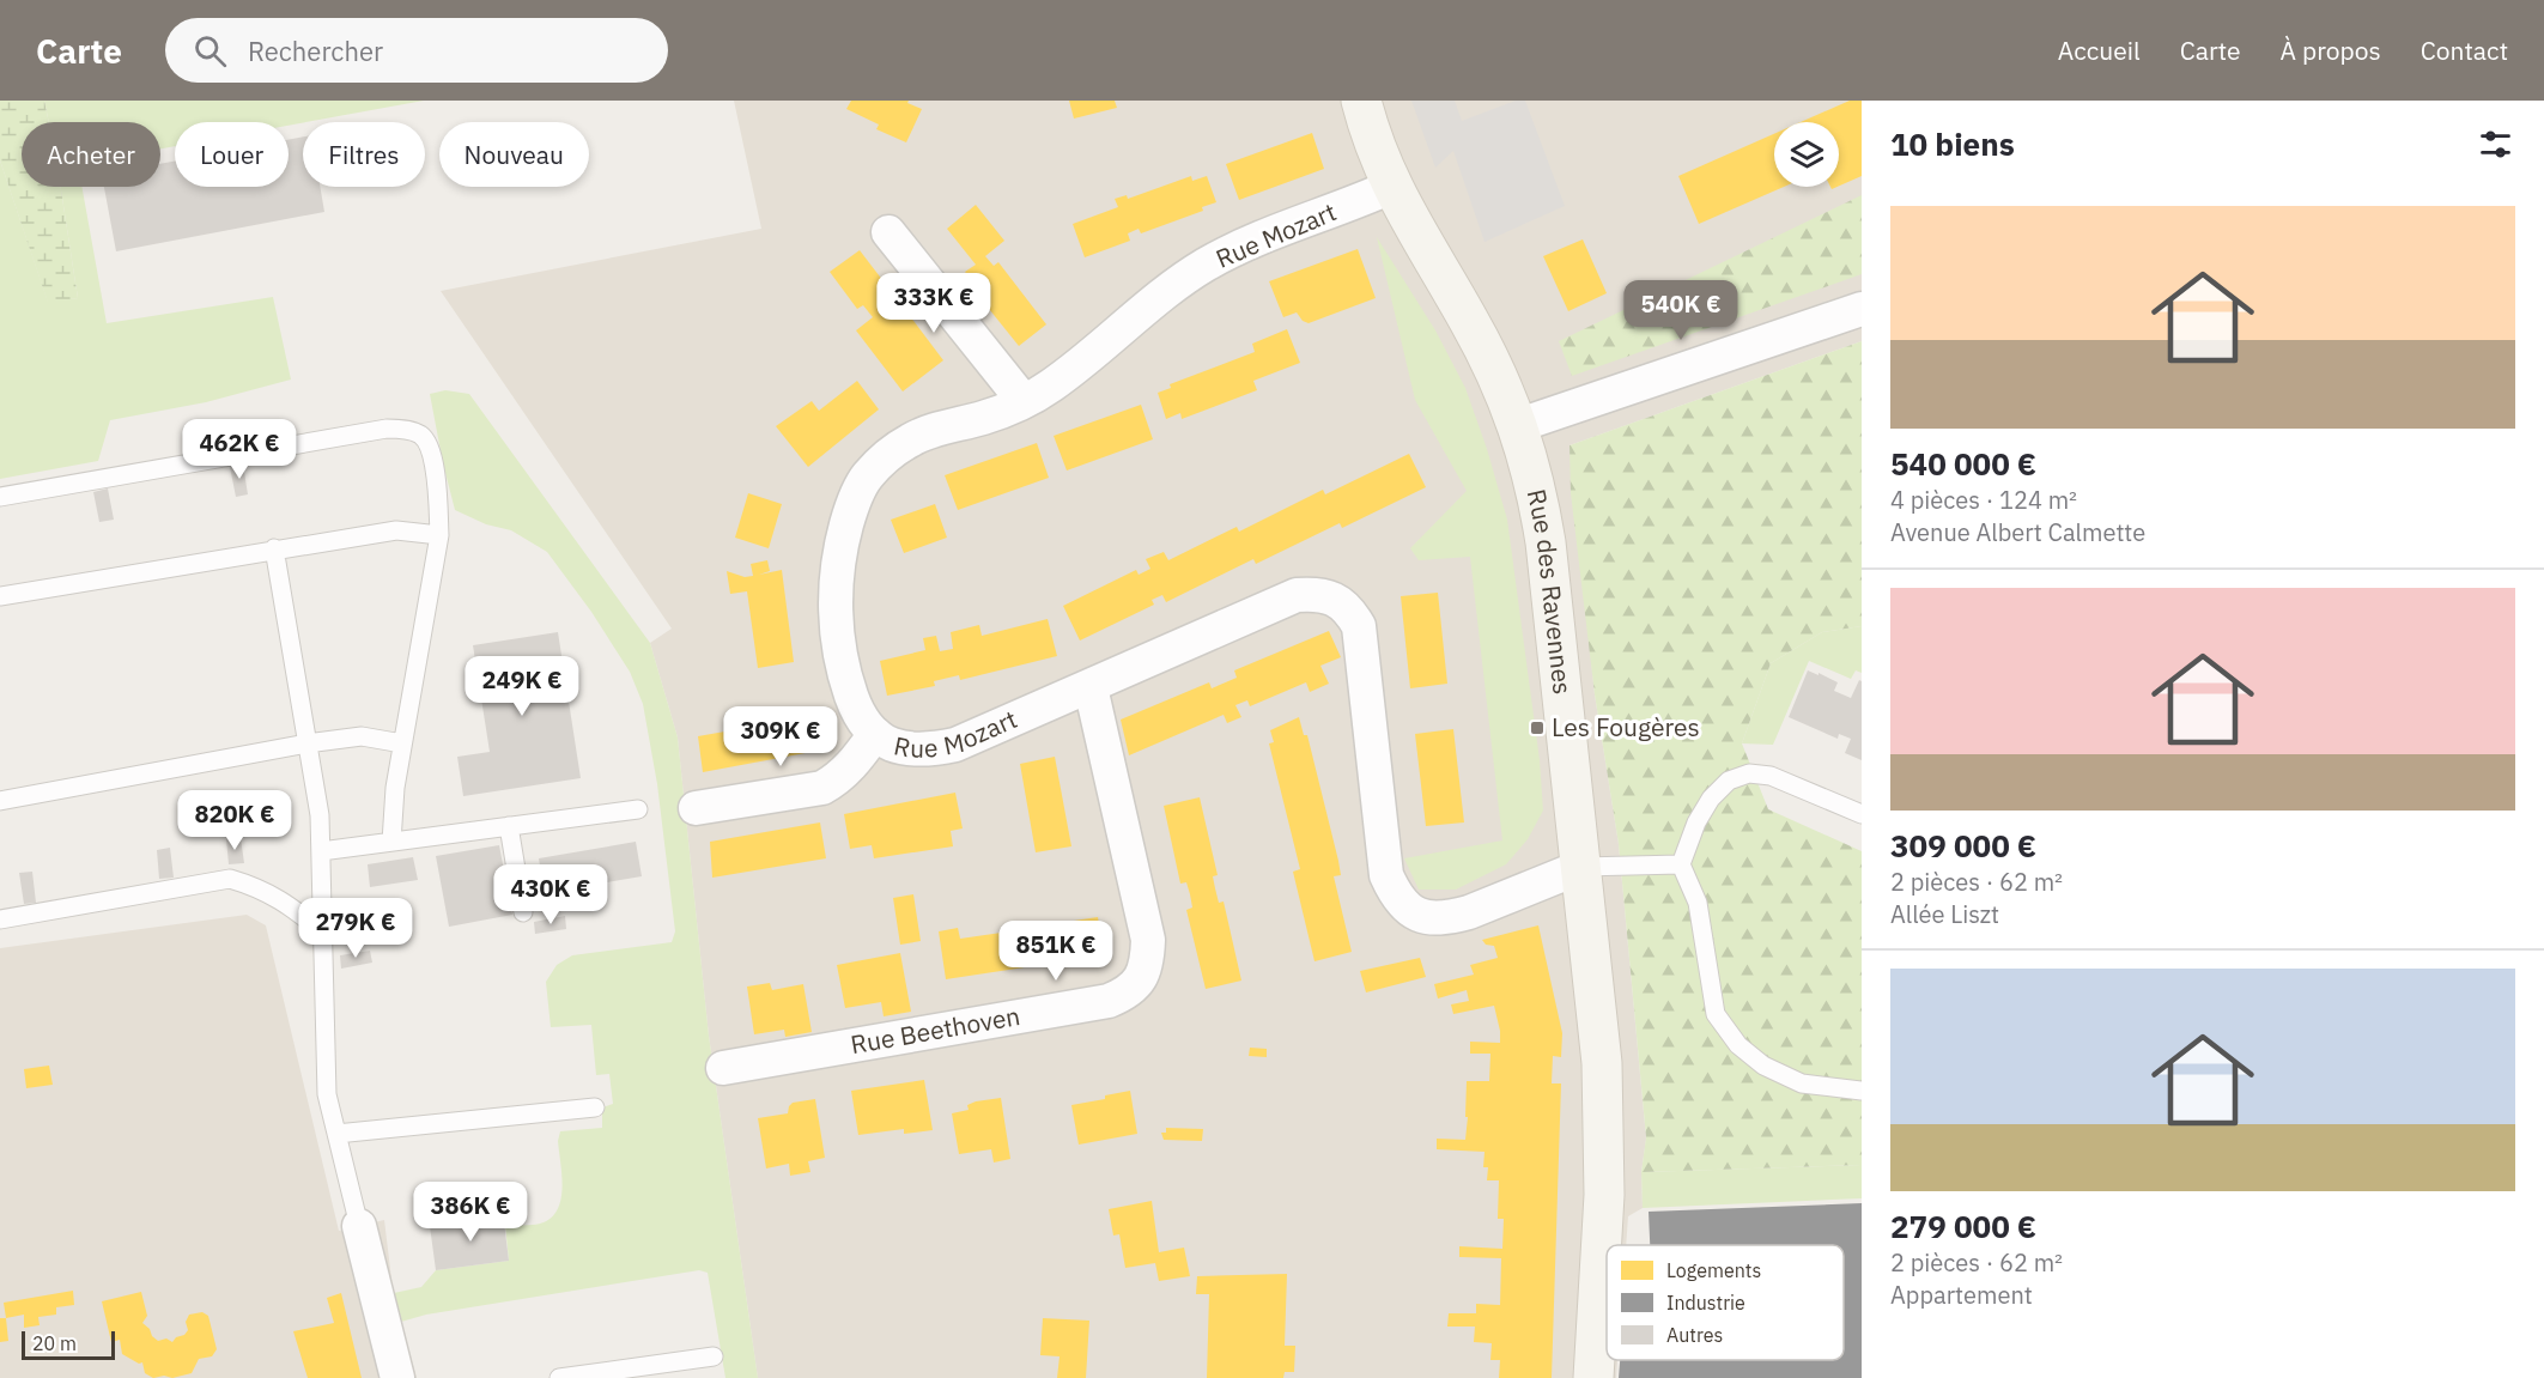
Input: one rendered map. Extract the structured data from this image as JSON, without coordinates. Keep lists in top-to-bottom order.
{
  "streets": {
    "street": ["Rue Mozart", "Rue des Ravennes", "Rue Beethoven"]
  },
  "crossings": [
    ["Rue Mozart", "Rue des Ravennes"],
    ["Rue Mozart", "Rue Beethoven"]
  ],
  "places": {
    "transit": ["Les Fougères"]
  },
  "legend": ["Logements", "Industrie", "Autres"],
  "scale_bar": "20 m",
  "page": {
    "header": "Carte",
    "search": "Rechercher",
    "nav": [
      "Accueil",
      "Carte",
      "À propos",
      "Contact"
    ],
    "heading": "10 biens",
    "chip": [
      "Acheter",
      "Louer",
      "Filtres",
      "Nouveau"
    ],
    "list": [
      {
        "name": "540 000 €",
        "note": "4 pièces · 124 m² · Avenue Albert Calmette"
      },
      {
        "name": "309 000 €",
        "note": "2 pièces · 62 m² · Allée Liszt"
      },
      {
        "name": "279 000 €",
        "note": "2 pièces · 62 m² · Appartement"
      }
    ],
    "price": [
      "333K €",
      "540K €",
      "462K €",
      "249K €",
      "309K €",
      "820K €",
      "430K €",
      "279K €",
      "851K €",
      "386K €"
    ],
    "scale": "20 m"
  }
}
